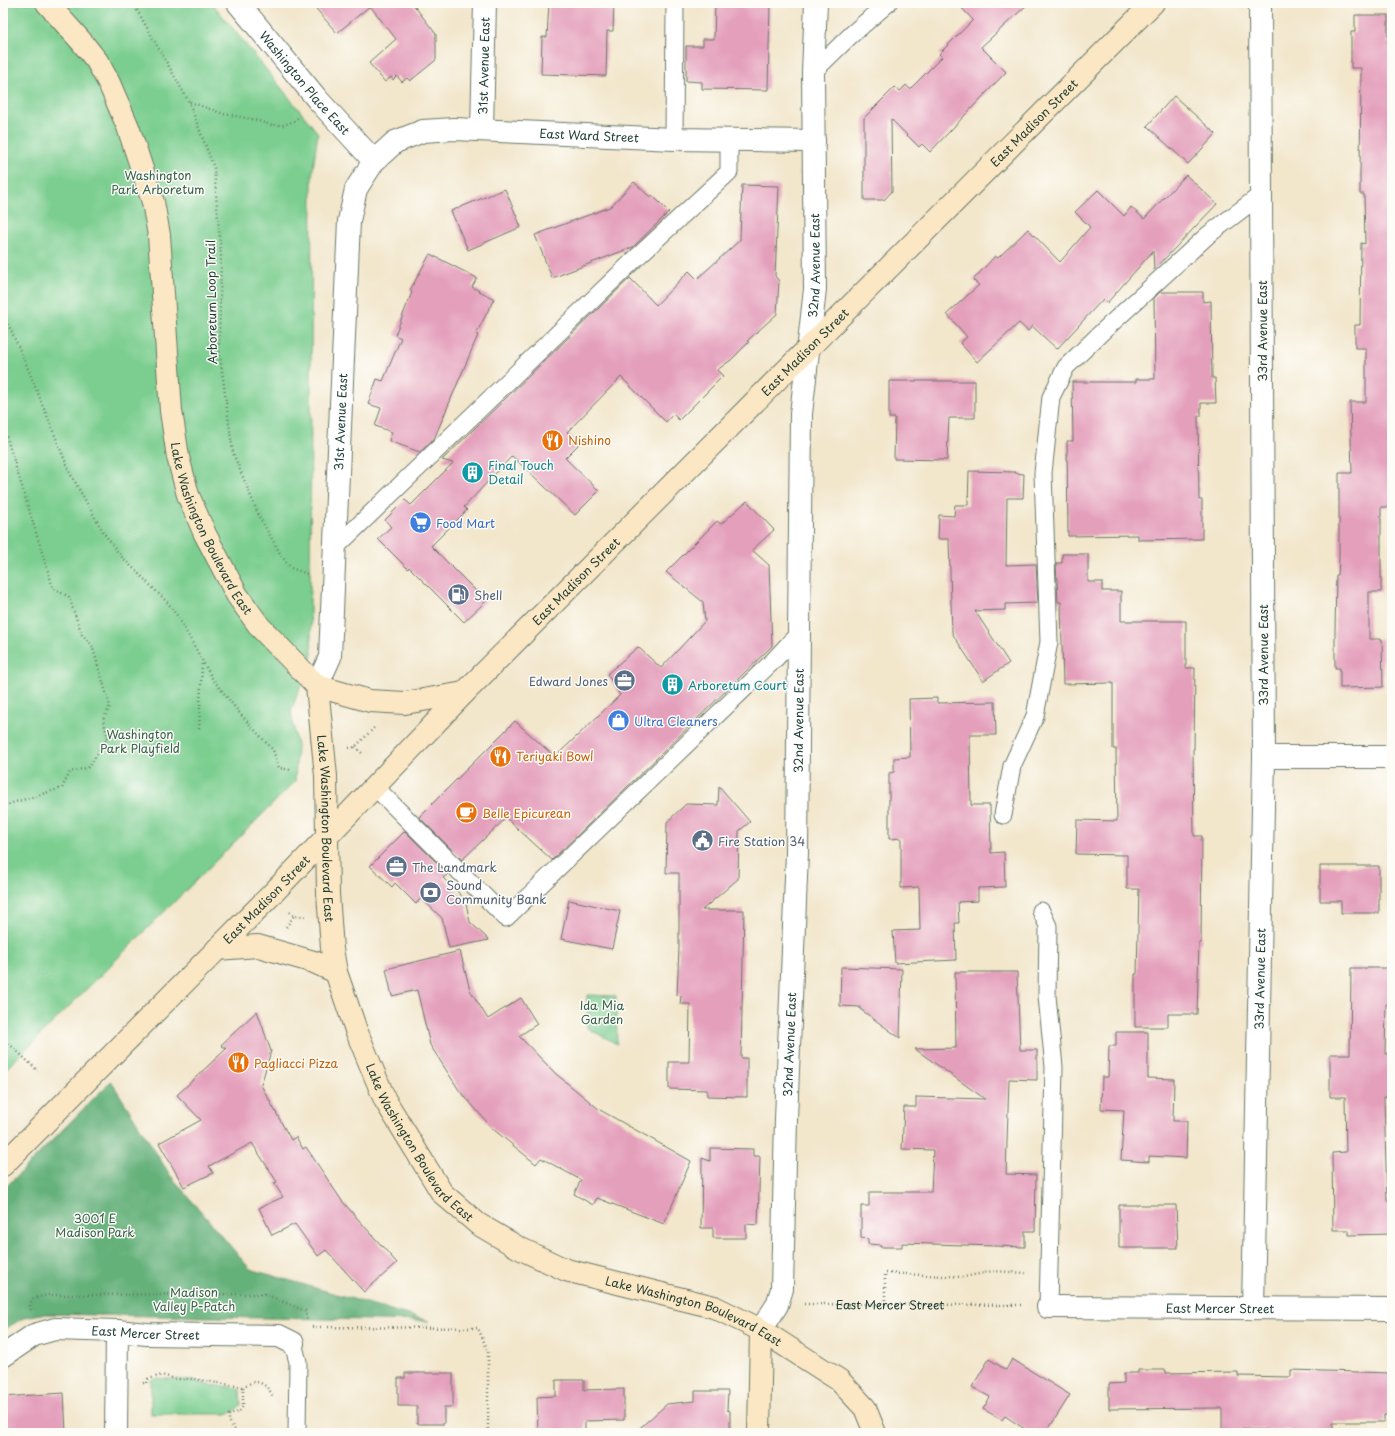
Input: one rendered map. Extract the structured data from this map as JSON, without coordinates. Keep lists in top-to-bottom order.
{
  "streets": {
    "main road": ["East Madison Street", "Lake Washington Boulevard East"],
    "street": [
      "31st Avenue East",
      "Washington Place East",
      "East Ward Street",
      "32nd Avenue East",
      "33rd Avenue East",
      "East Mercer Street"
    ],
    "path": ["Arboretum Loop Trail"]
  },
  "crossings": [
    ["31st Avenue East", "Washington Place East"],
    ["31st Avenue East", "East Ward Street"],
    ["31st Avenue East", "Lake Washington Boulevard East"],
    ["Washington Place East", "East Ward Street"],
    ["East Madison Street", "32nd Avenue East"],
    ["East Madison Street", "Lake Washington Boulevard East"],
    ["East Ward Street", "32nd Avenue East"],
    ["32nd Avenue East", "Lake Washington Boulevard East"],
    ["33rd Avenue East", "East Mercer Street"]
  ],
  "parks": [
    "Washington Park Arboretum",
    "Washington Park Playfield",
    "Ida Mia Garden",
    "3001 E Madison Park",
    "Madison Valley P-Patch"
  ],
  "places": {
    "restaurant": ["Nishino", "Teriyaki Bowl", "Pagliacci Pizza"],
    "building": ["Final Touch Detail", "Arboretum Court"],
    "supermarket": ["Food Mart"],
    "fuel station": ["Shell"],
    "office": ["Edward Jones", "The Landmark"],
    "shop": ["Ultra Cleaners"],
    "cafe": ["Belle Epicurean"],
    "public building": ["Fire Station 34"],
    "bank": ["Sound Community Bank"]
  }
}
